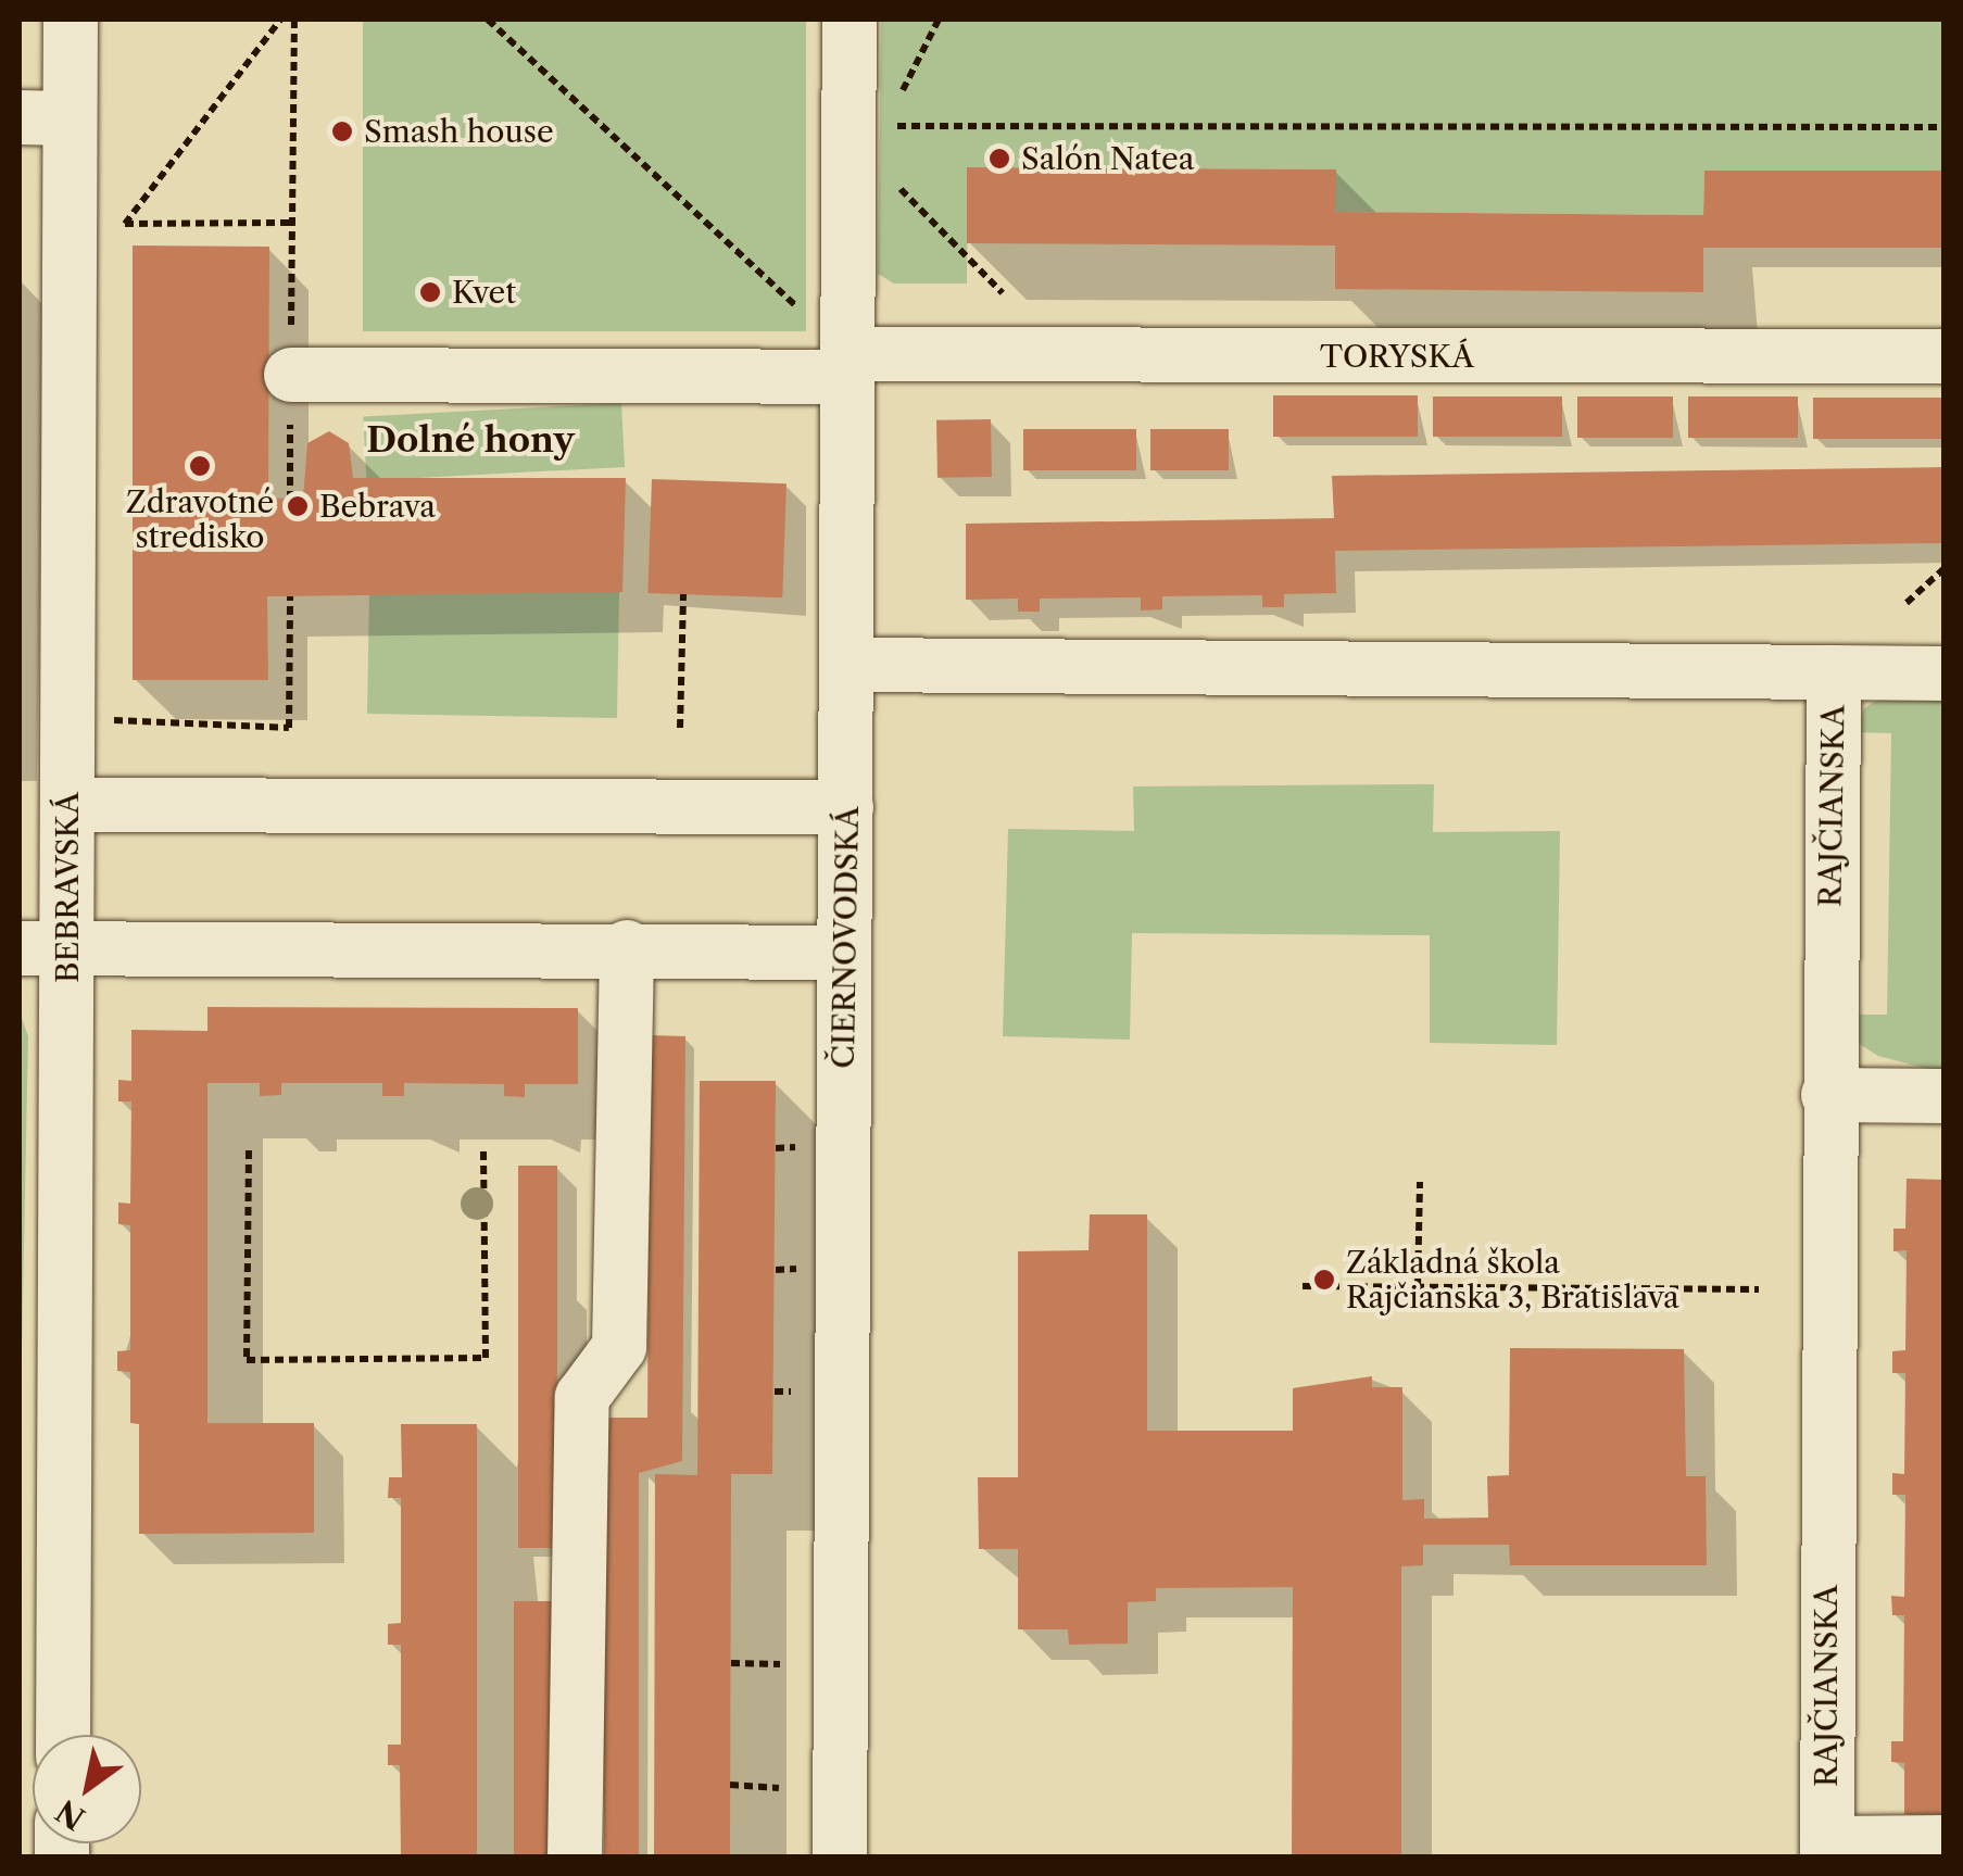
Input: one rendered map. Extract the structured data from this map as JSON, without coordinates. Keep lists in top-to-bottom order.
{
  "streets": {
    "street": [
      "TORYSKÁ",
      "RAJČIANSKA",
      "BEBRAVSKÁ",
      "ČIERNOVODSKÁ"
    ]
  },
  "crossings": [
    ["TORYSKÁ", "ČIERNOVODSKÁ"],
    ["RAJČIANSKA", "ČIERNOVODSKÁ"]
  ],
  "districts": ["Dolné hony"],
  "places": [
    "Smash house",
    "Salón Natea",
    "Kvet",
    "Zdravotné stredisko",
    "Bebrava",
    "Základná škola Rajčianska 3, Bratislava"
  ],
  "north": "bottom left"
}
